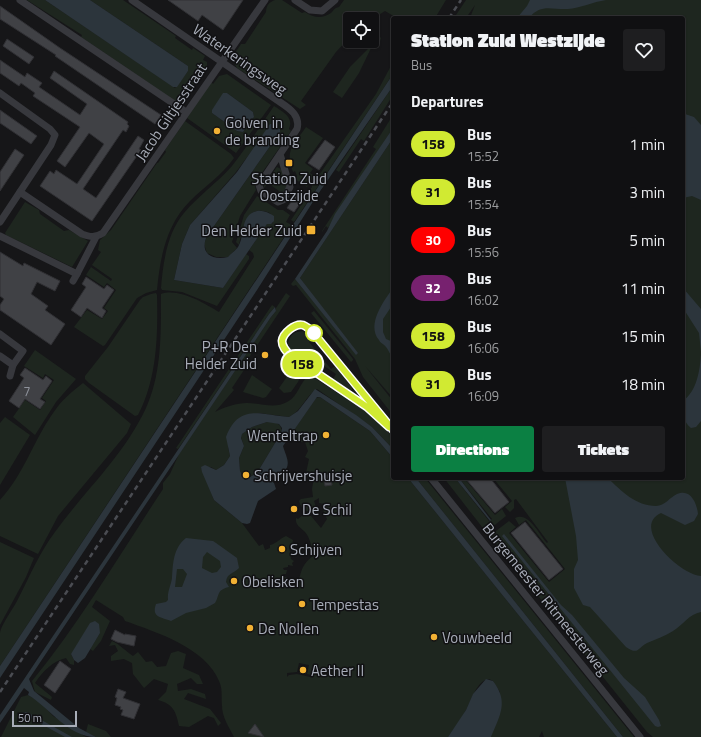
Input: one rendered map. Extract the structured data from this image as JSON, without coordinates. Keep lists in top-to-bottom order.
{
  "streets": {
    "street": ["Waterkeringsweg", "Jacob Giltjesstraat", "Burgemeester Ritmeesterweg"]
  },
  "crossings": [
    ["Waterkeringsweg", "Jacob Giltjesstraat"]
  ],
  "places": {
    "other": [
      "Golven in de branding",
      "P+R Den Helder Zuid",
      "Wenteltrap",
      "Schrijvershuisje",
      "De Schil",
      "Schijven",
      "Obelisken",
      "Tempestas",
      "De Nollen",
      "Vouwbeeld",
      "Aether II"
    ],
    "transit": ["Station Zuid Oostzijde", "Den Helder Zuid"]
  },
  "lines": ["bus line 158"],
  "house_numbers": ["7"],
  "scale_bar": "50 m",
  "page": {
    "on_map": "158",
    "heading": [
      ["Station Zuid Westzijde", "Bus"],
      "Departures"
    ],
    "list": [
      {
        "mark": "158",
        "name": "Bus",
        "note": "15:52",
        "value": "1 min"
      },
      {
        "mark": "31",
        "name": "Bus",
        "note": "15:54",
        "value": "3 min"
      },
      {
        "mark": "30",
        "name": "Bus",
        "note": "15:56",
        "value": "5 min"
      },
      {
        "mark": "32",
        "name": "Bus",
        "note": "16:02",
        "value": "11 min"
      },
      {
        "mark": "158",
        "name": "Bus",
        "note": "16:06",
        "value": "15 min"
      },
      {
        "mark": "31",
        "name": "Bus",
        "note": "16:09",
        "value": "18 min"
      }
    ],
    "buttons": ["Directions", "Tickets"],
    "scale": "50 m"
  }
}
